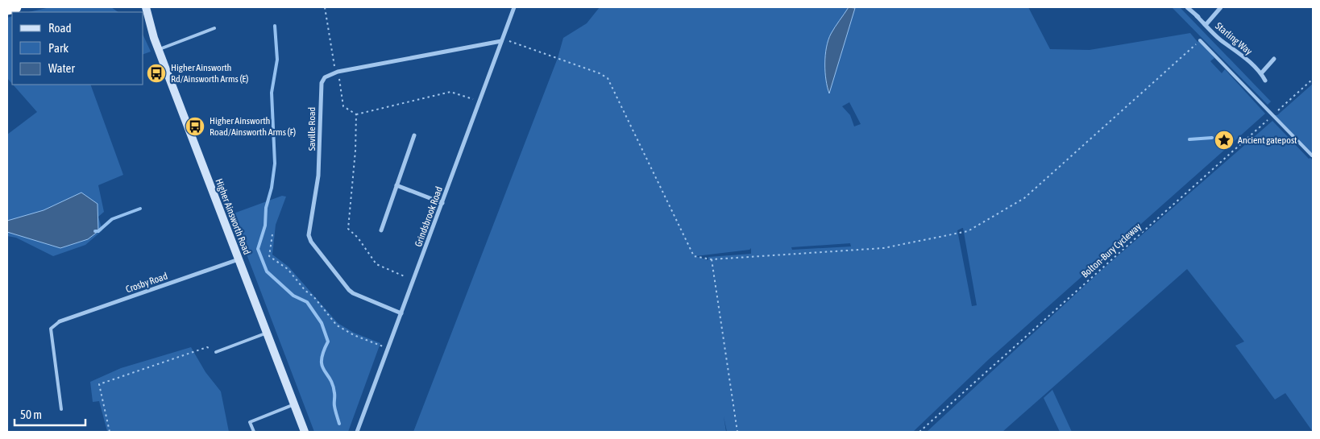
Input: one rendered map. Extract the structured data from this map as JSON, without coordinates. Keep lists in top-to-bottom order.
{
  "streets": {
    "main road": ["Higher Ainsworth Road"],
    "street": [
      "Starling Way",
      "Saville Road",
      "Grindsbrook Road",
      "Crosby Road"
    ],
    "path": ["Bolton-Bury Cycleway"]
  },
  "crossings": [
    ["Saville Road", "Grindsbrook Road"],
    ["Higher Ainsworth Road", "Crosby Road"]
  ],
  "places": {
    "bus stop": ["Higher Ainsworth Rd/Ainsworth Arms (E)", "Higher Ainsworth Road/Ainsworth Arms (F)"],
    "place": ["Ancient gatepost"]
  },
  "legend": ["Road", "Park", "Water"],
  "scale_bar": "50 m"
}
